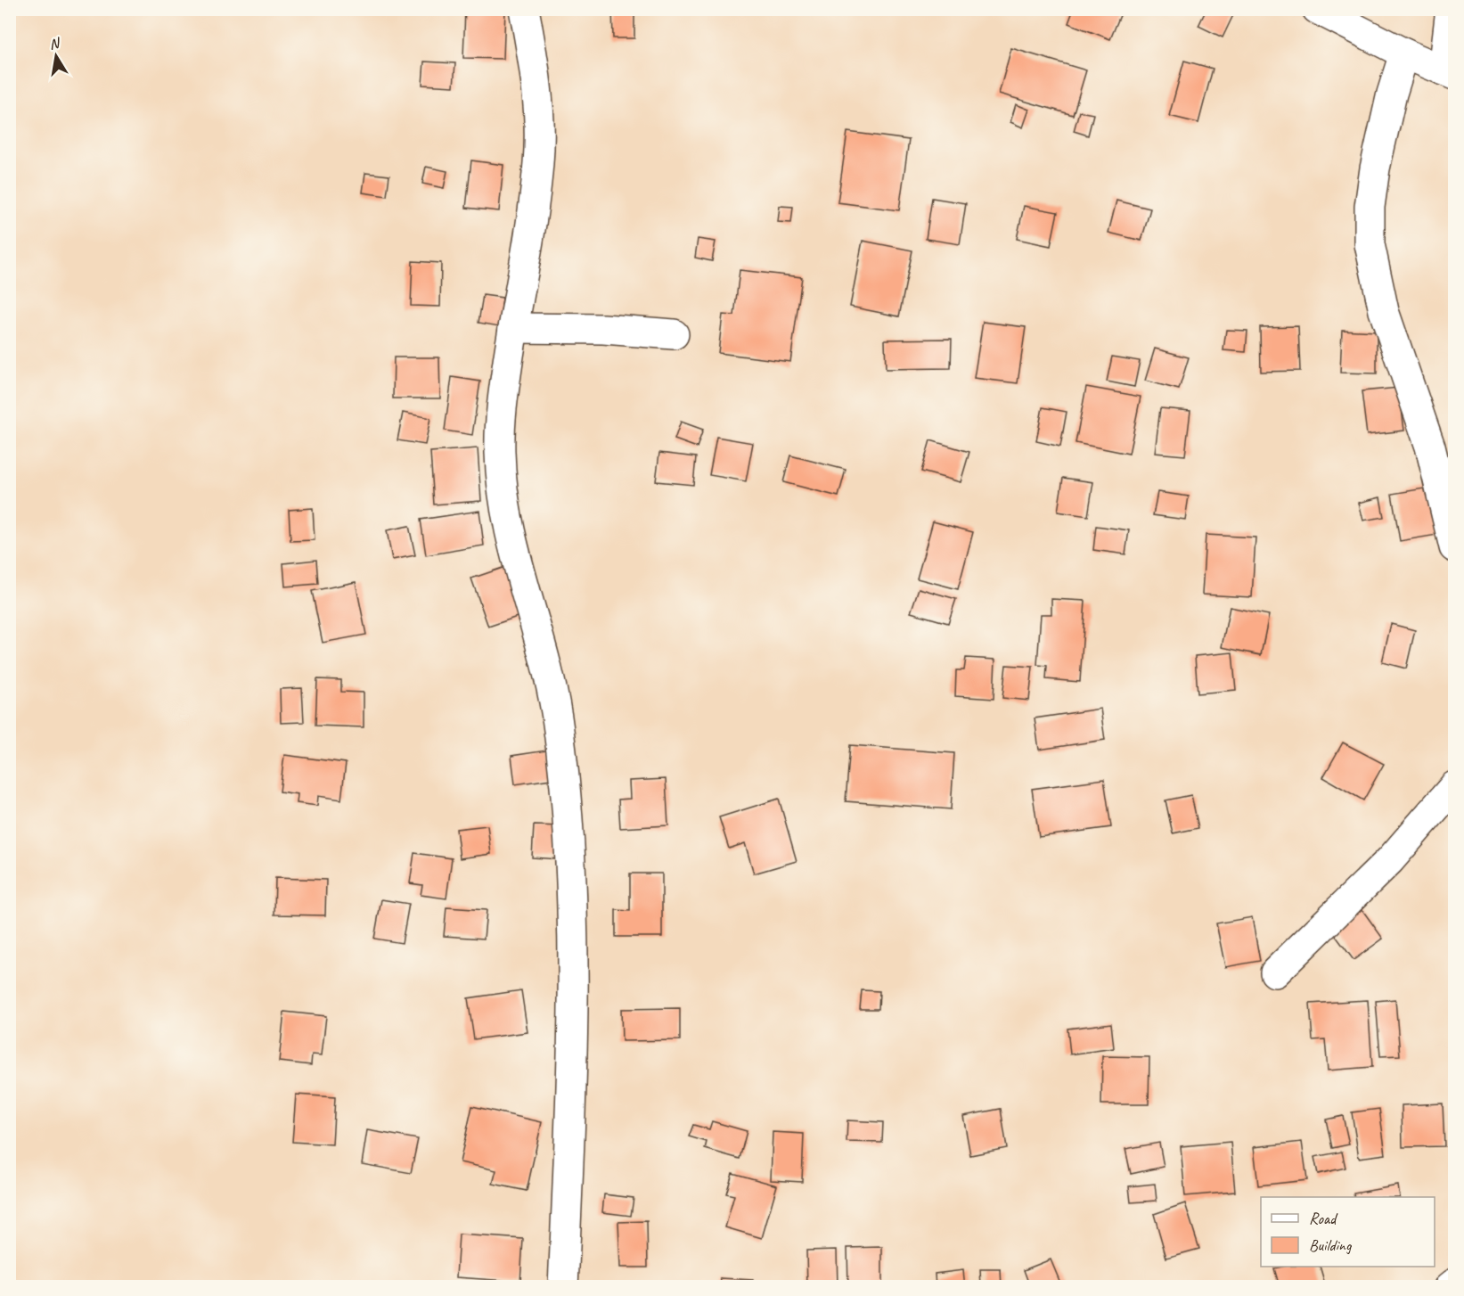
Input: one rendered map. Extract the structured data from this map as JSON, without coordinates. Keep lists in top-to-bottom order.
{
  "legend": ["Road", "Building"],
  "north": "top"
}
